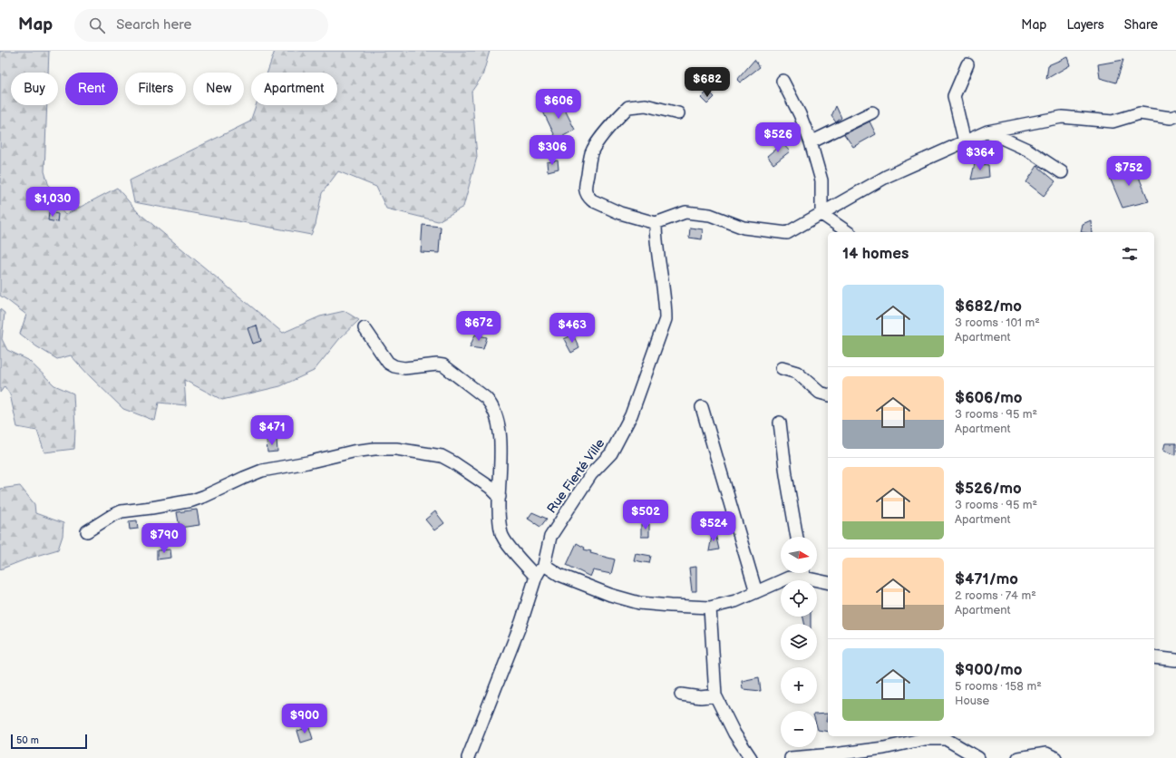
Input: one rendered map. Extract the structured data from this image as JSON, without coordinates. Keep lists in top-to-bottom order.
{
  "streets": {
    "street": ["Rue Fierté Ville"]
  },
  "scale_bar": "50 m",
  "north": "right",
  "page": {
    "header": "Map",
    "search": "Search here",
    "nav": ["Map", "Layers", "Share"],
    "price": [
      "$682",
      "$606",
      "$526",
      "$306",
      "$364",
      "$752",
      "$1,030",
      "$672",
      "$463",
      "$471",
      "$502",
      "$524",
      "$790",
      "$900"
    ],
    "chip": [
      "Buy",
      "Rent",
      "Filters",
      "New",
      "Apartment"
    ],
    "heading": "14 homes",
    "list": [
      {
        "name": "$682/mo",
        "note": "3 rooms · 101 m² · Apartment"
      },
      {
        "name": "$606/mo",
        "note": "3 rooms · 95 m² · Apartment"
      },
      {
        "name": "$526/mo",
        "note": "3 rooms · 95 m² · Apartment"
      },
      {
        "name": "$471/mo",
        "note": "2 rooms · 74 m² · Apartment"
      },
      {
        "name": "$900/mo",
        "note": "5 rooms · 158 m² · House"
      }
    ],
    "map_buttons": ["+", "−"],
    "scale": "50 m"
  }
}
